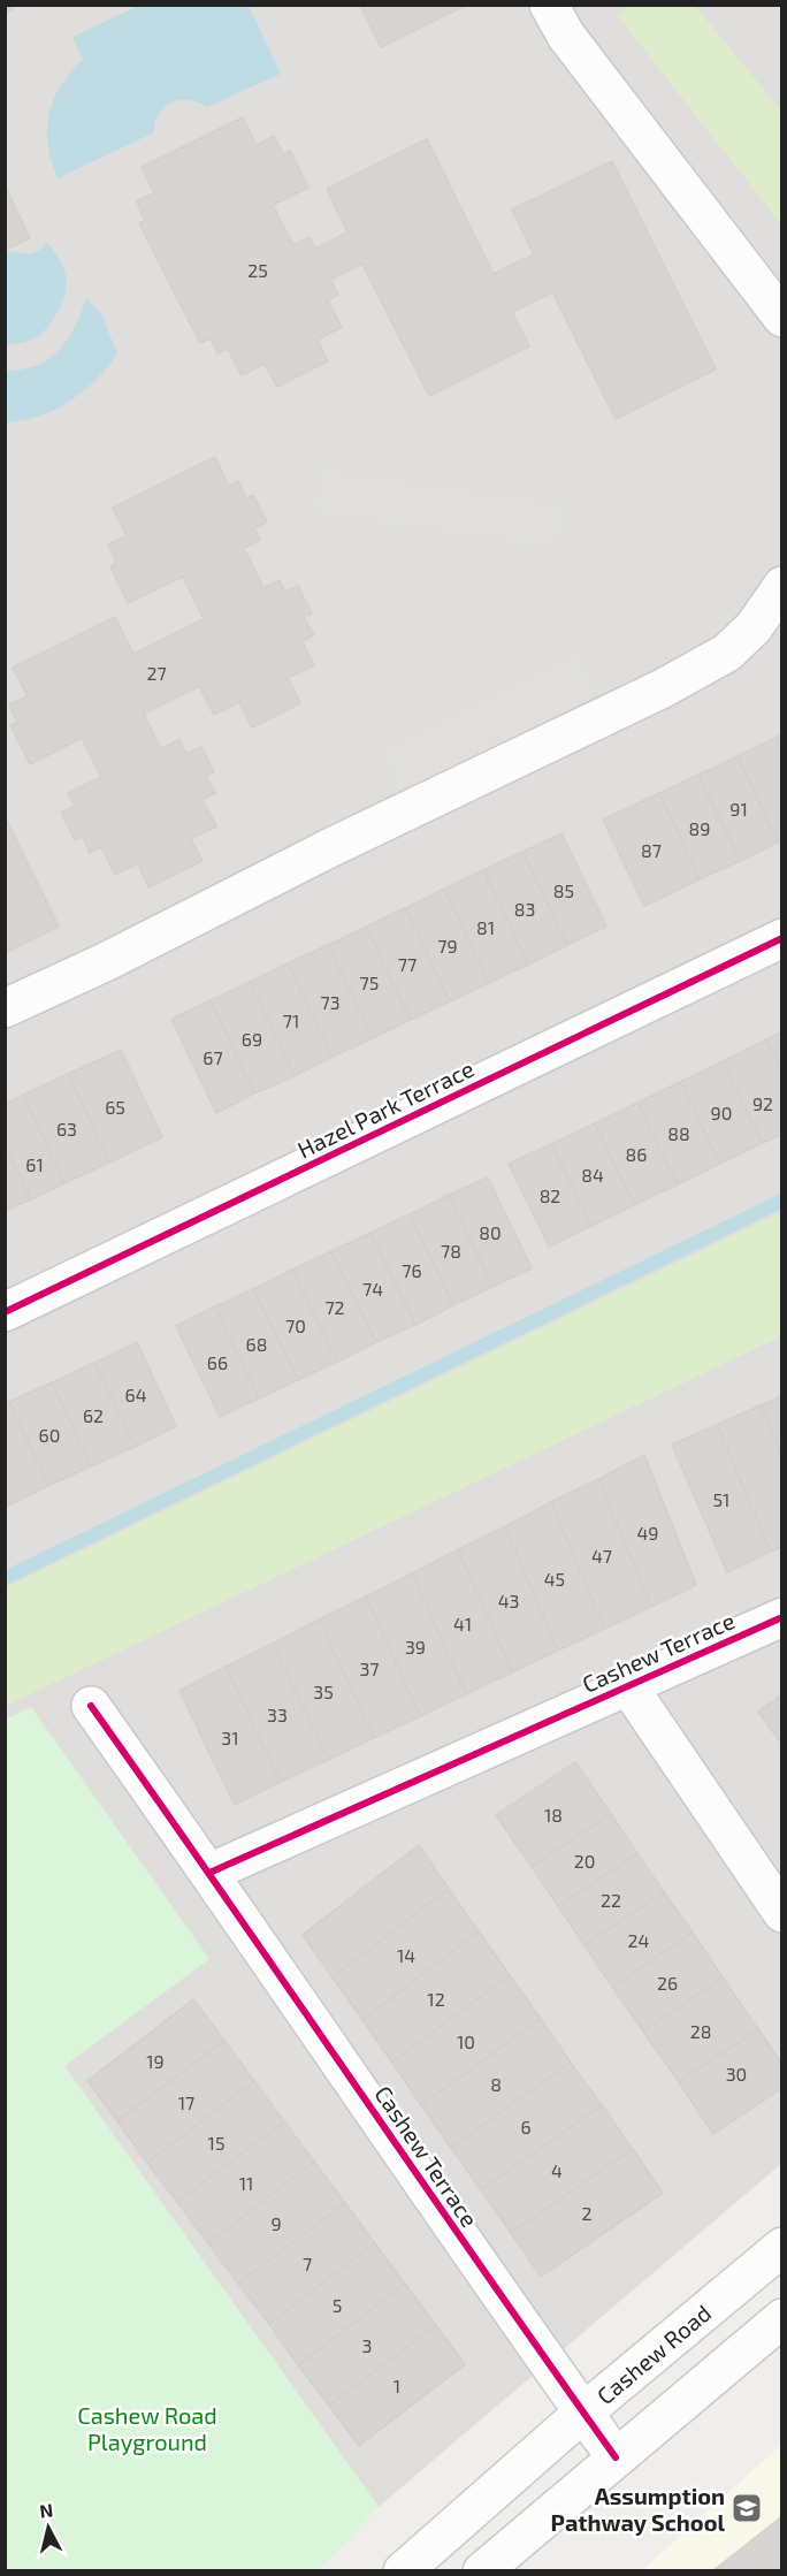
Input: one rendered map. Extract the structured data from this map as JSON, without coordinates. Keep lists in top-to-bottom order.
{
  "streets": {
    "street": ["Hazel Park Terrace", "Cashew Terrace", "Cashew Road"]
  },
  "crossings": [
    ["Cashew Terrace", "Cashew Road"]
  ],
  "parks": ["Cashew Road Playground"],
  "places": {
    "school or university": ["Assumption Pathway School"]
  },
  "house_numbers": [
    "25",
    "27",
    "91",
    "89",
    "87",
    "85",
    "83",
    "81",
    "79",
    "77",
    "75",
    "73",
    "71",
    "69",
    "67",
    "92",
    "65",
    "90",
    "63",
    "88",
    "86",
    "61",
    "84",
    "82",
    "80",
    "78",
    "76",
    "74",
    "72",
    "70",
    "68",
    "66",
    "64",
    "62",
    "60",
    "51",
    "49",
    "47",
    "45",
    "43",
    "41",
    "39",
    "37",
    "35",
    "33",
    "31",
    "18",
    "20",
    "22",
    "24",
    "14",
    "26",
    "12",
    "28",
    "10",
    "19",
    "30",
    "8",
    "17",
    "6",
    "15",
    "4",
    "11",
    "2",
    "9",
    "7",
    "5",
    "3",
    "1"
  ],
  "north": "top"
}
